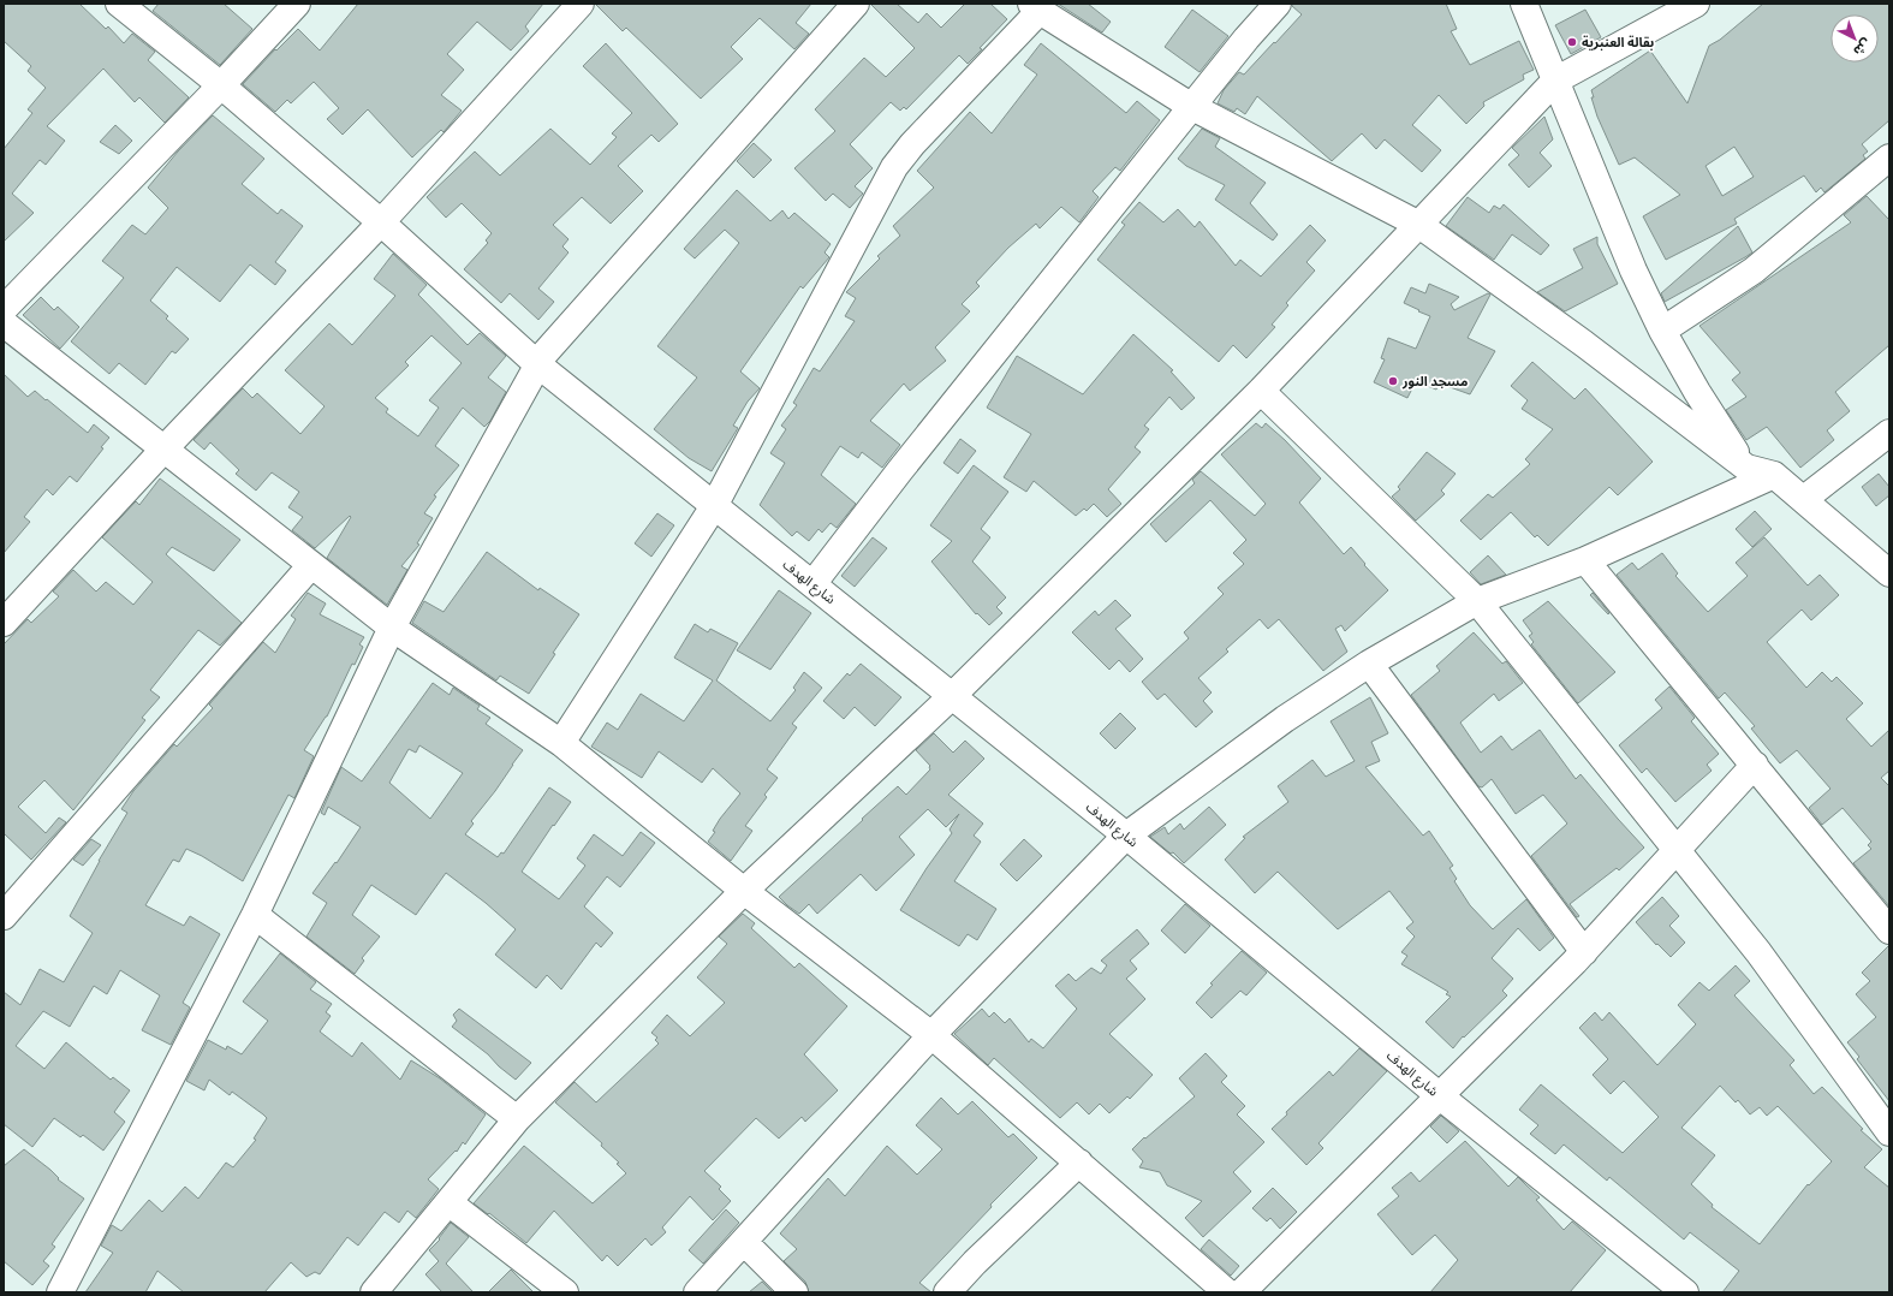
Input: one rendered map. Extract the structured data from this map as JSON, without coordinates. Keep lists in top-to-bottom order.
{
  "streets": {
    "street": ["شارع الهدف"]
  },
  "places": ["بقالة العنبرية", "مسجد النور"],
  "north": "bottom right"
}
